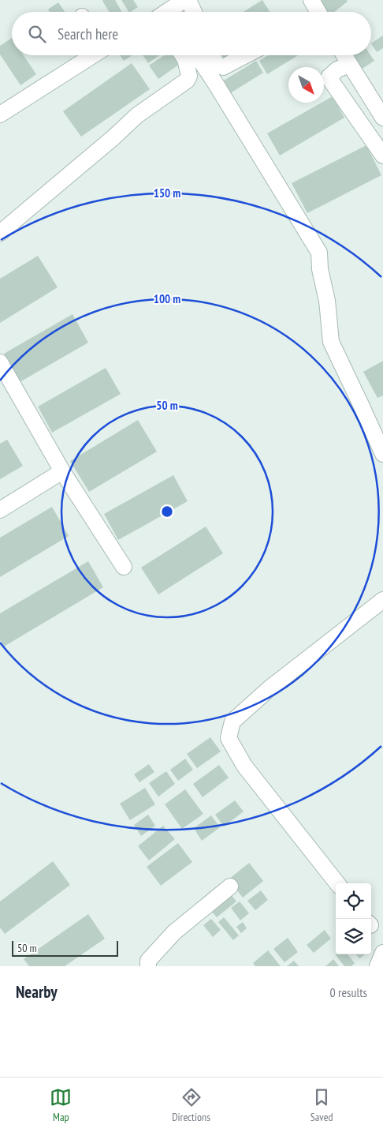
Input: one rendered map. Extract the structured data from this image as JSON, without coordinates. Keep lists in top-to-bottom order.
{
  "scale_bar": "50 m",
  "north": "bottom right",
  "page": {
    "search": "Search here",
    "scale": "50 m",
    "heading": ["Nearby", "0 results"],
    "nav": ["Map", "Directions", "Saved"]
  },
  "rings": ["150 m", "100 m", "50 m"]
}
